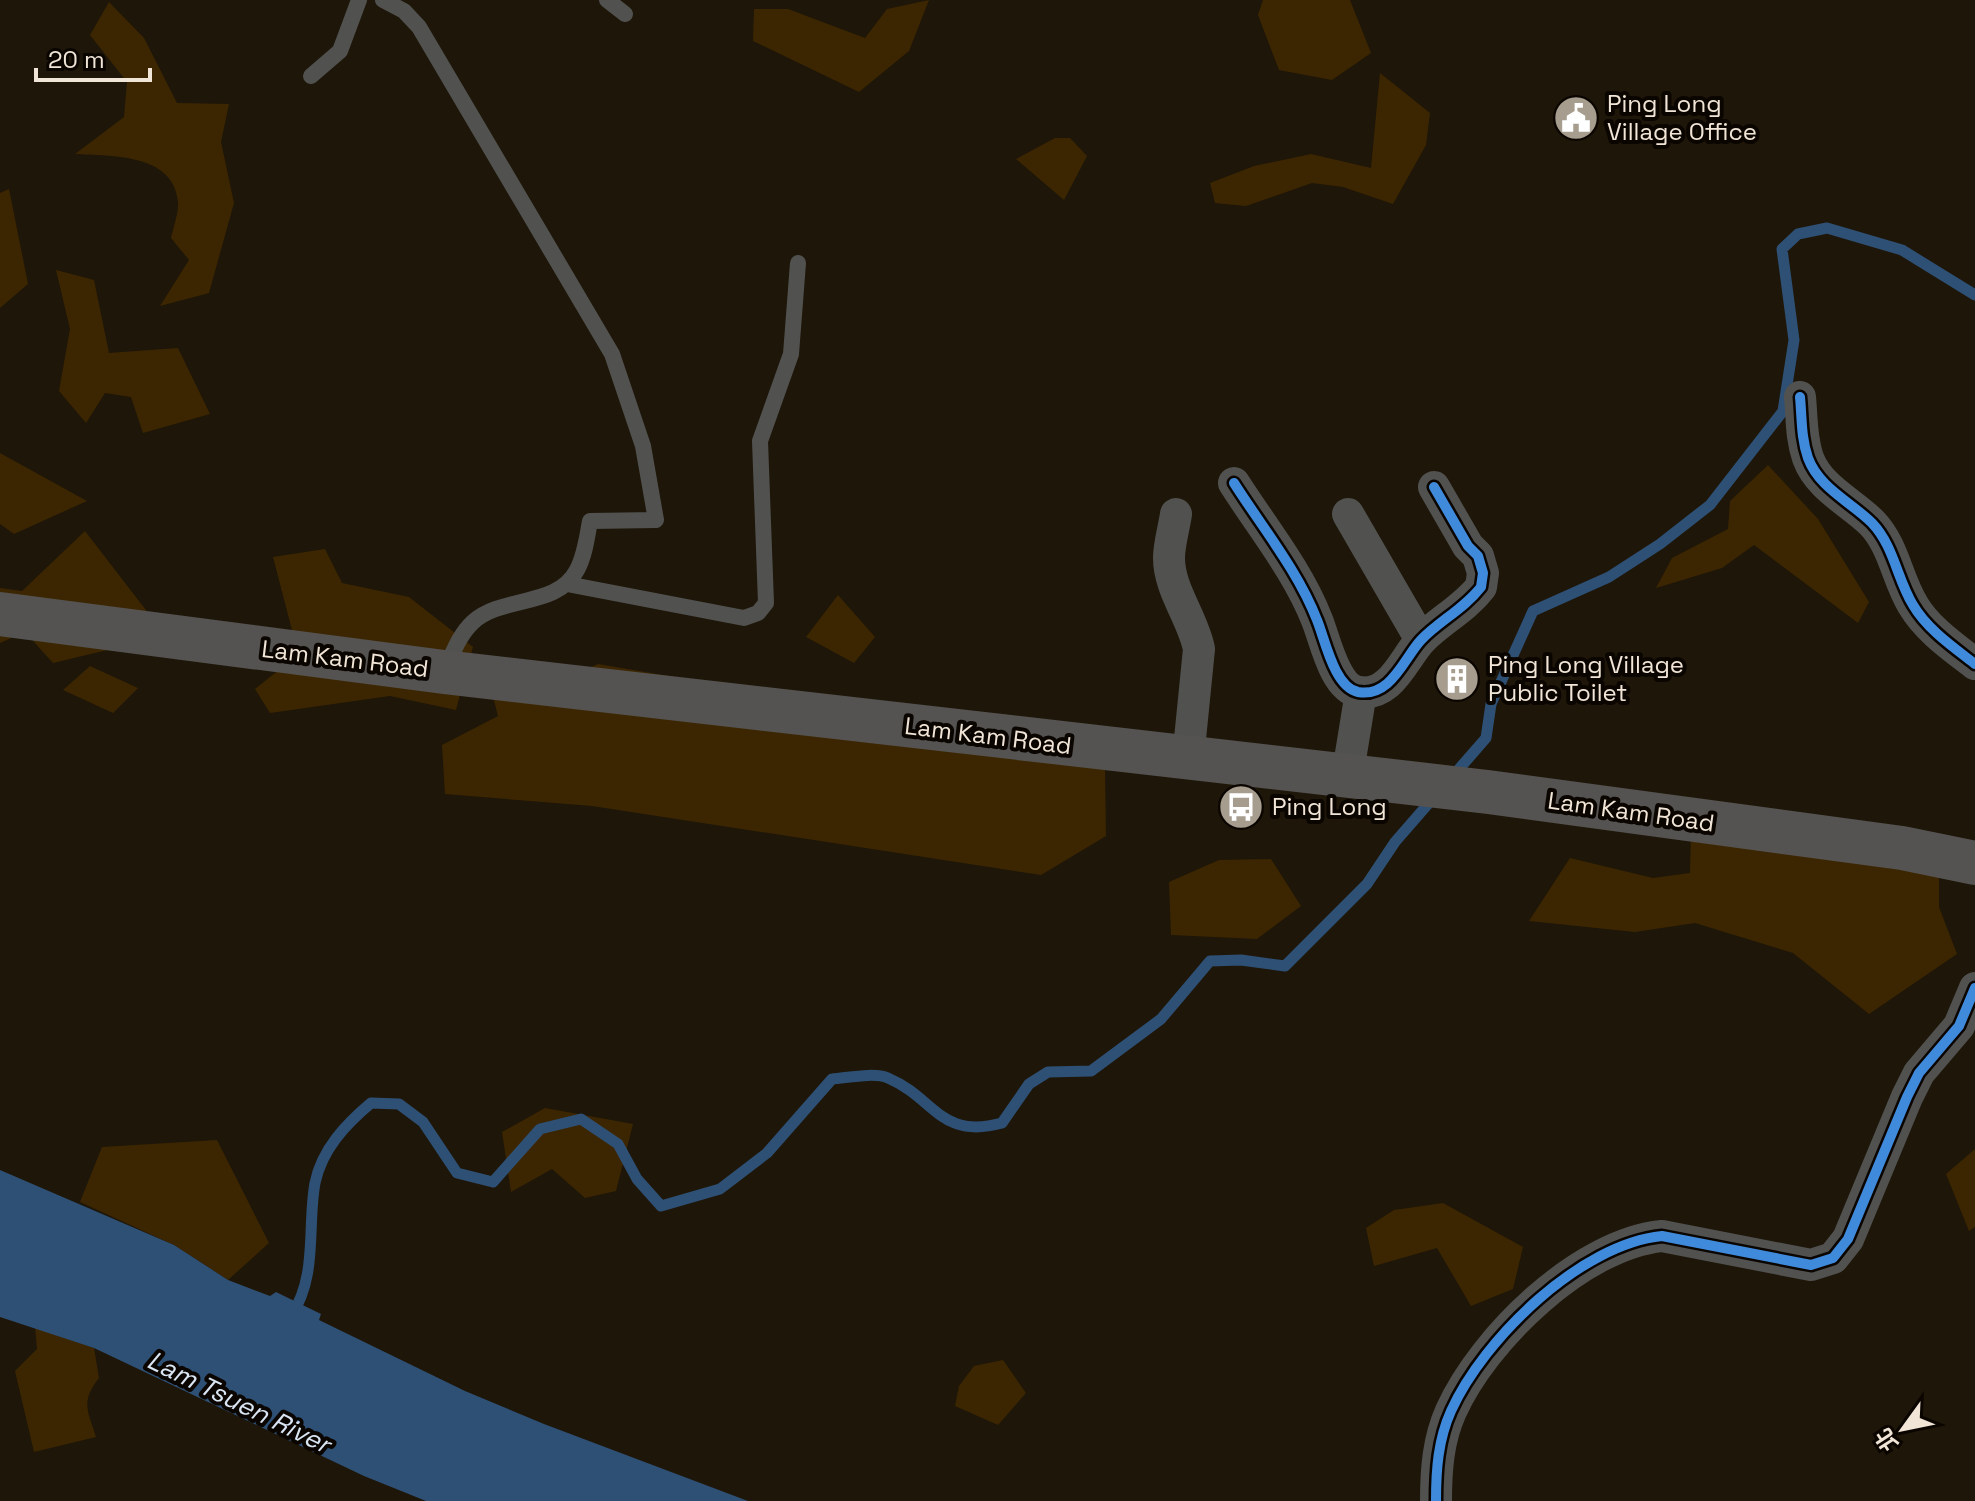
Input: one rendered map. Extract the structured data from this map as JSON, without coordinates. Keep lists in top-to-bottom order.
{
  "streets": {
    "main road": ["Lam Kam Road"]
  },
  "water": ["Lam Tsuen River"],
  "places": {
    "public building": ["Ping Long Village Office"],
    "building": ["Ping Long Village Public Toilet"],
    "bus stop": ["Ping Long"]
  },
  "scale_bar": "20 m",
  "north": "bottom left"
}
